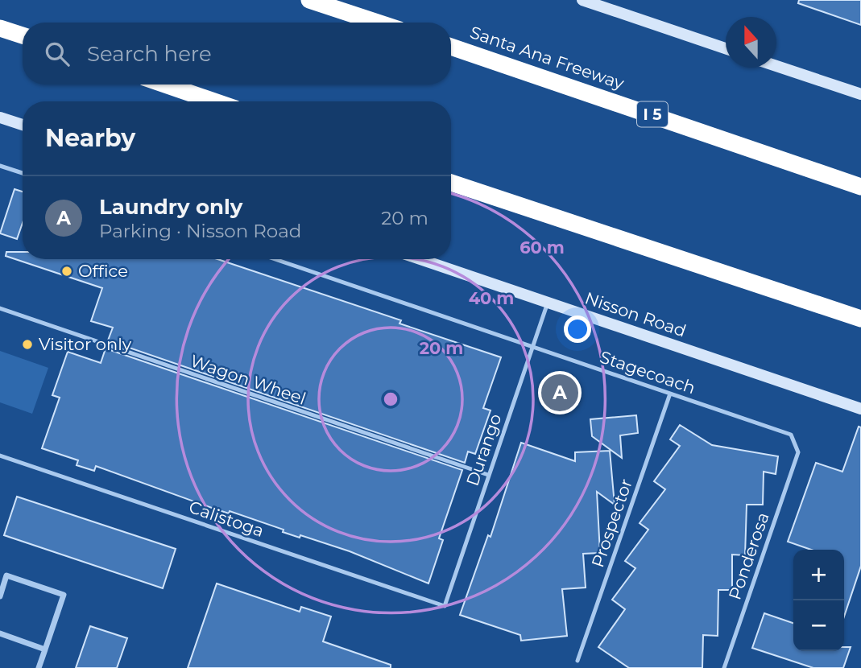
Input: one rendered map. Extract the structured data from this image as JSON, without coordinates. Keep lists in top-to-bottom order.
{
  "streets": {
    "highway": ["Santa Ana Freeway", "I 5"],
    "street": ["Nisson Road"],
    "lane": [
      "Stagecoach",
      "Wagon Wheel",
      "Durango",
      "Calistoga",
      "Prospector",
      "Ponderosa"
    ]
  },
  "crossings": [
    ["Nisson Road", "Durango"],
    ["Stagecoach", "Durango"],
    ["Stagecoach", "Prospector"],
    ["Stagecoach", "Ponderosa"],
    ["Wagon Wheel", "Durango"],
    ["Durango", "Calistoga"]
  ],
  "places": ["Office", "Visitor only"],
  "north": "top",
  "page": {
    "search": "Search here",
    "heading": "Nearby",
    "list": [
      {
        "mark": "A",
        "name": "Laundry only",
        "note": "Parking · Nisson Road",
        "value": "20 m"
      }
    ],
    "pins": "A",
    "map_buttons": ["+", "−"]
  },
  "rings": ["60 m", "40 m", "20 m"]
}
